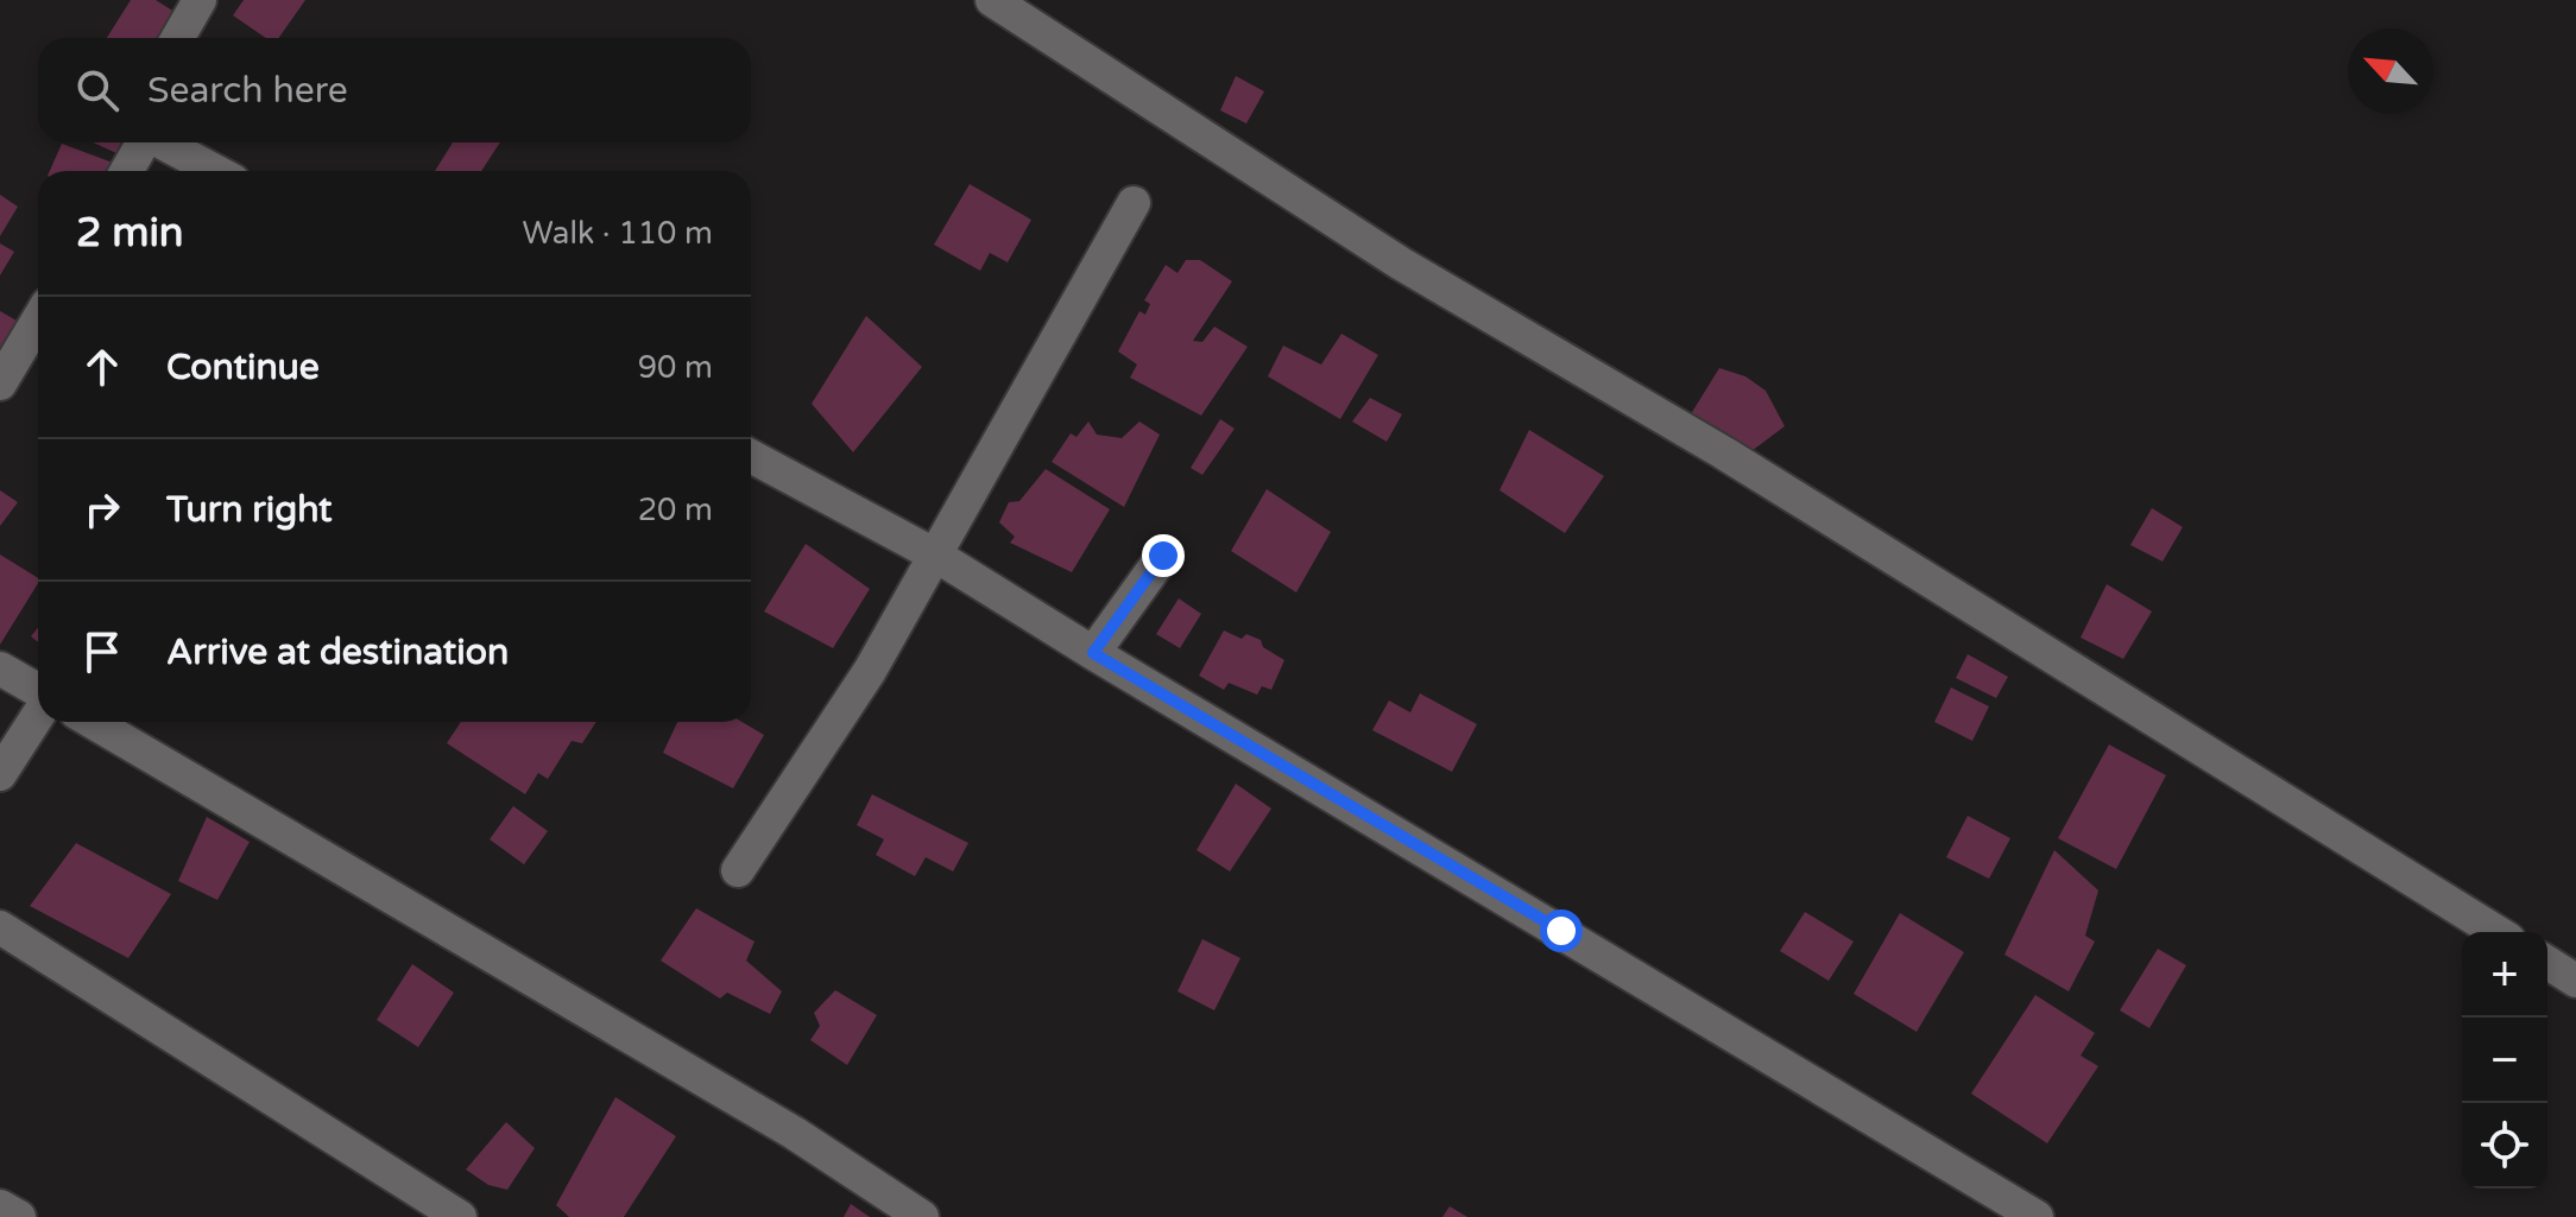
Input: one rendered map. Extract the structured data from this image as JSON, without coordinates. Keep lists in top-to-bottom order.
{
  "north": "top left",
  "page": {
    "search": "Search here",
    "heading": ["2 min", "Walk · 110 m"],
    "list": [
      ["Continue", "90 m"],
      ["Turn right", "20 m"],
      "Arrive at destination"
    ],
    "map_buttons": ["+", "−"]
  }
}
